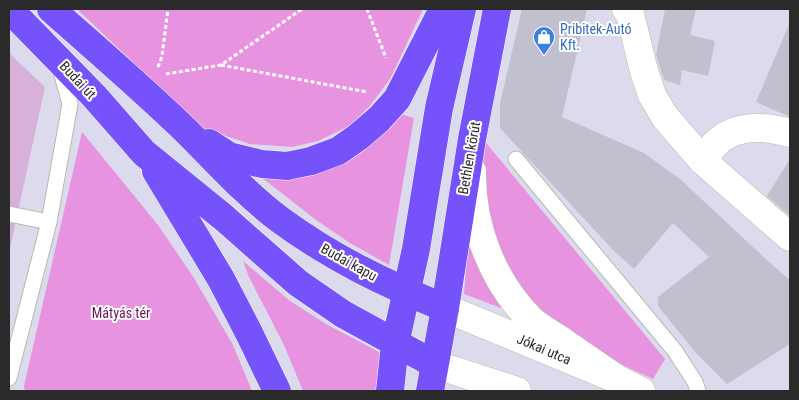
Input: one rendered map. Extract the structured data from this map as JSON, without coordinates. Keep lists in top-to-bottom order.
{
  "streets": {
    "main road": ["Budai út", "Bethlen körút", "Budai kapu"],
    "street": ["Jókai utca"]
  },
  "crossings": [
    ["Bethlen körút", "Budai kapu"],
    ["Bethlen körút", "Jókai utca"],
    ["Budai kapu", "Jókai utca"]
  ],
  "parks": ["Mátyás tér"],
  "places": {
    "shop": ["Pribitek-Autó Kft."]
  }
}
